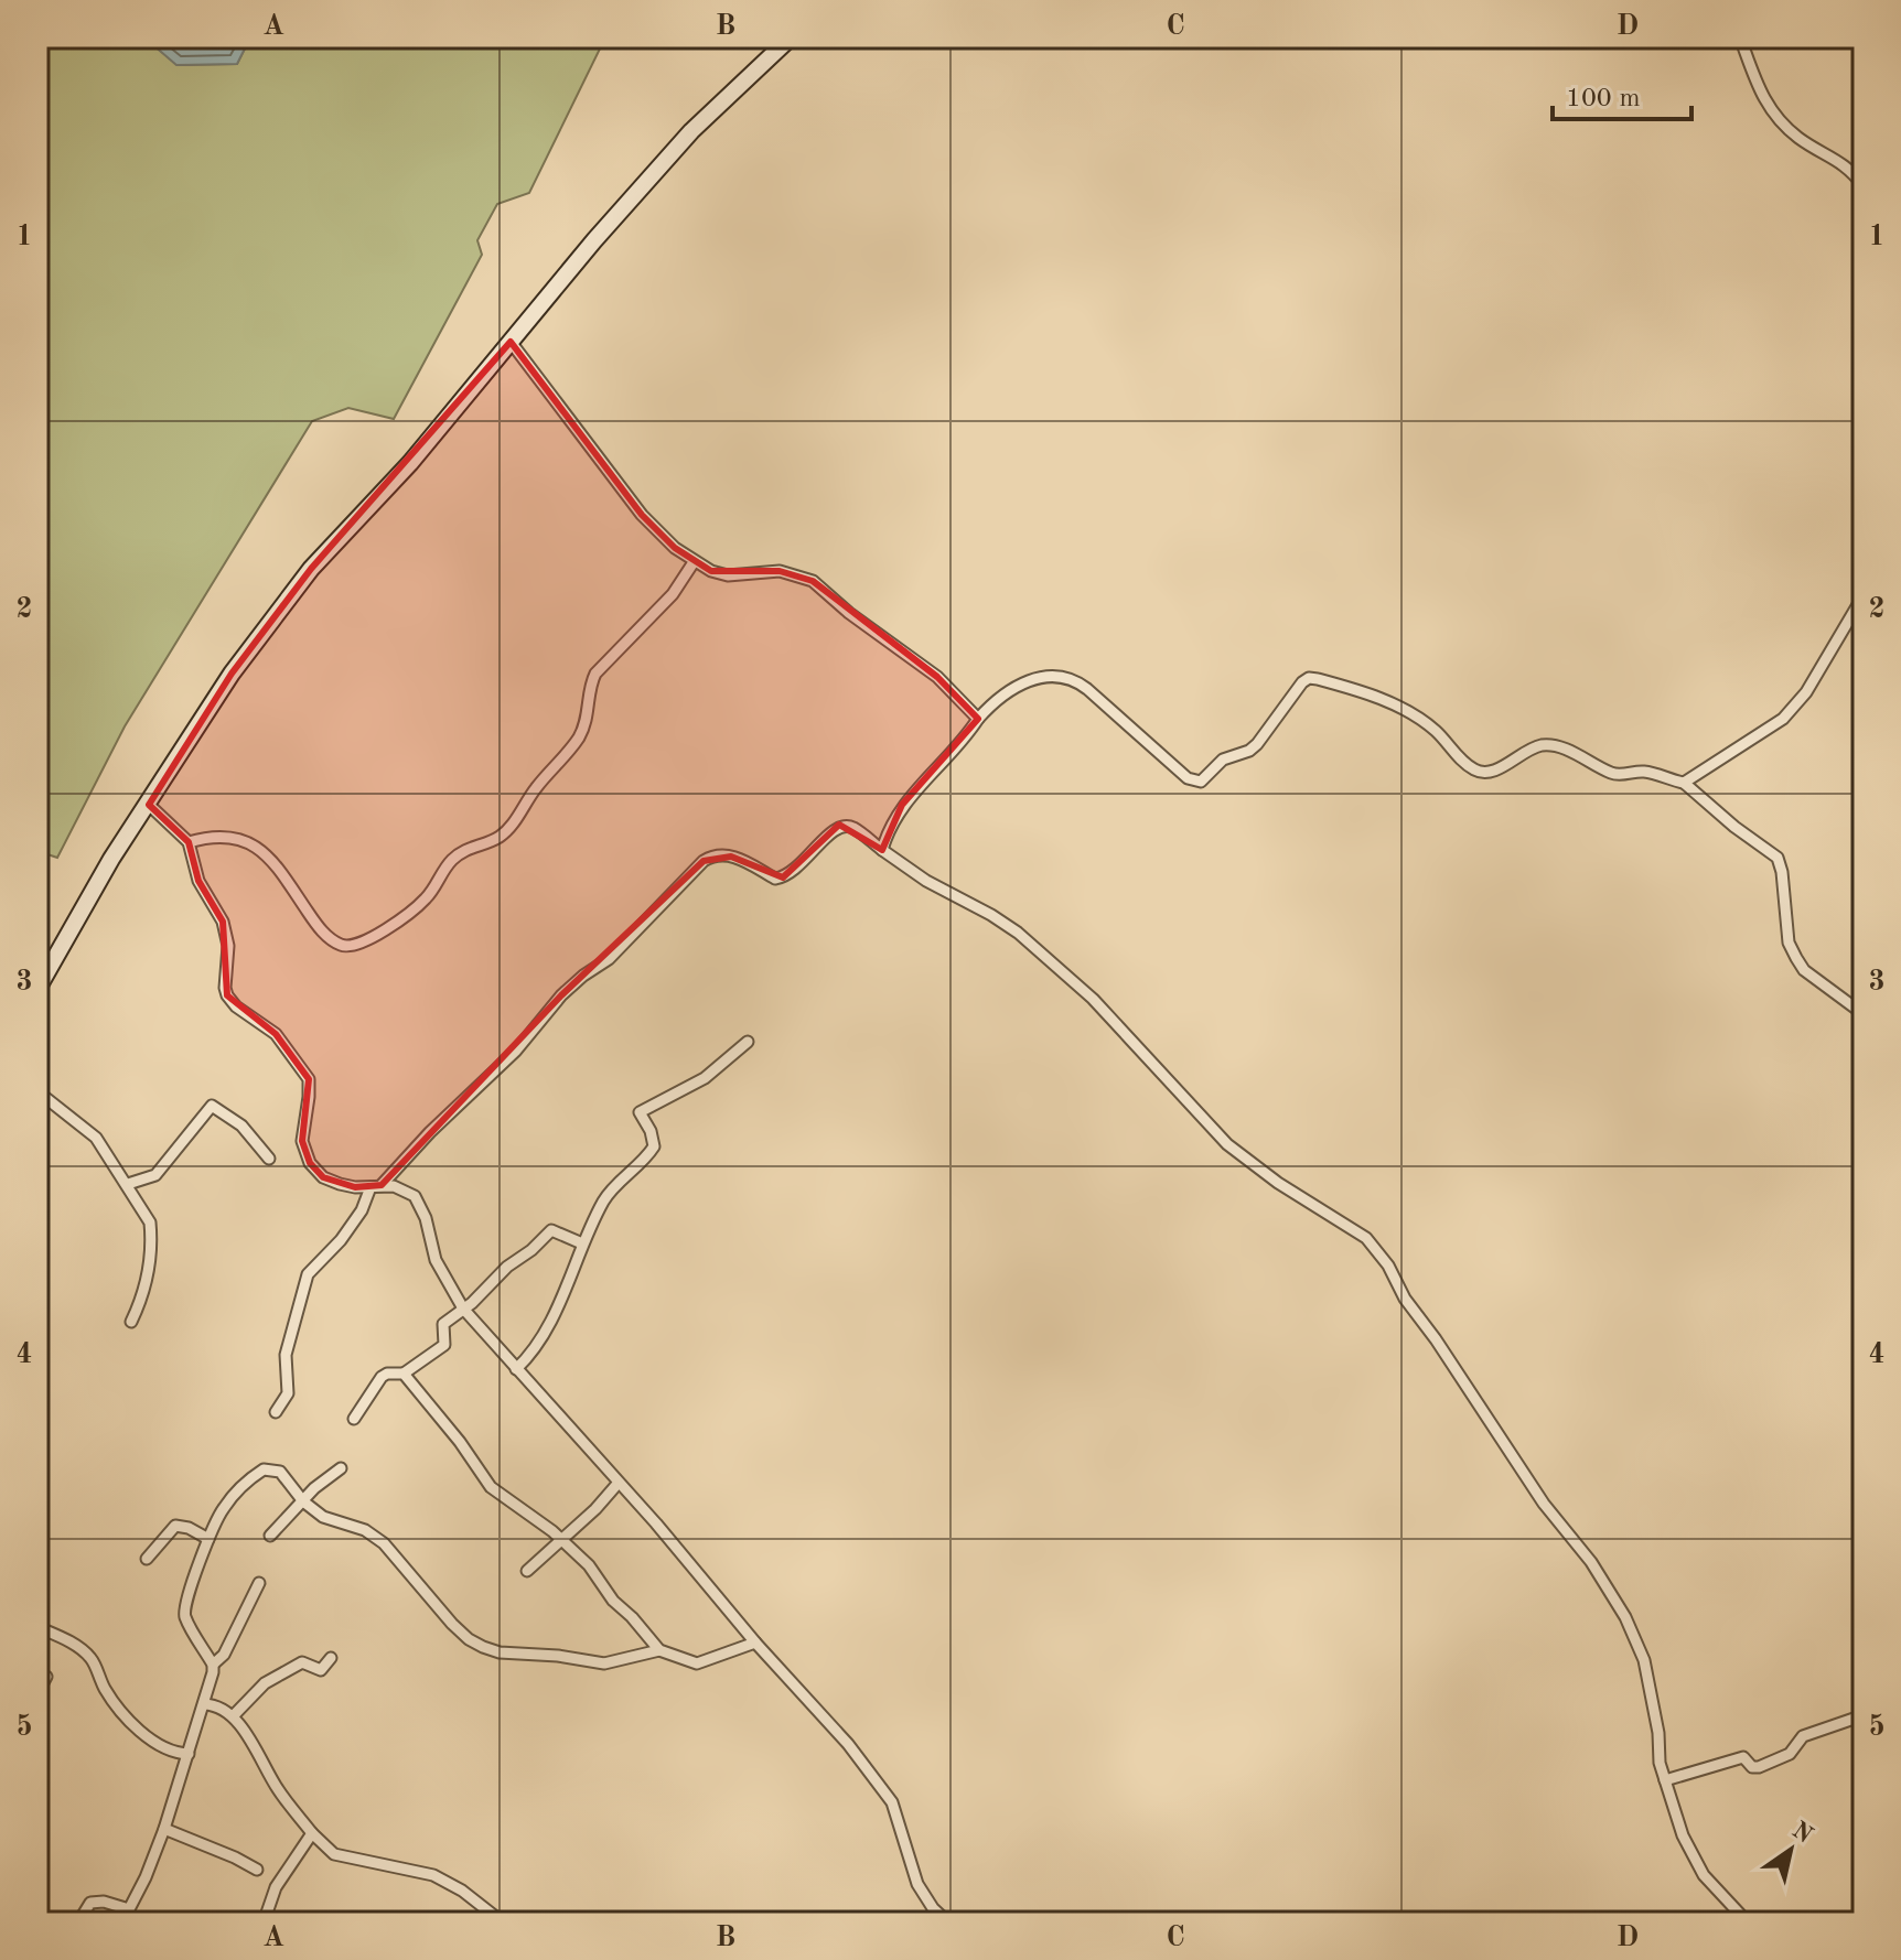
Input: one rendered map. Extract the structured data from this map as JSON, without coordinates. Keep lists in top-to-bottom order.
{
  "scale_bar": "100 m",
  "north": "top right",
  "grid": {
    "columns": [
      "A",
      "B",
      "C",
      "D"
    ],
    "rows": [
      "1",
      "2",
      "3",
      "4",
      "5"
    ]
  }
}
